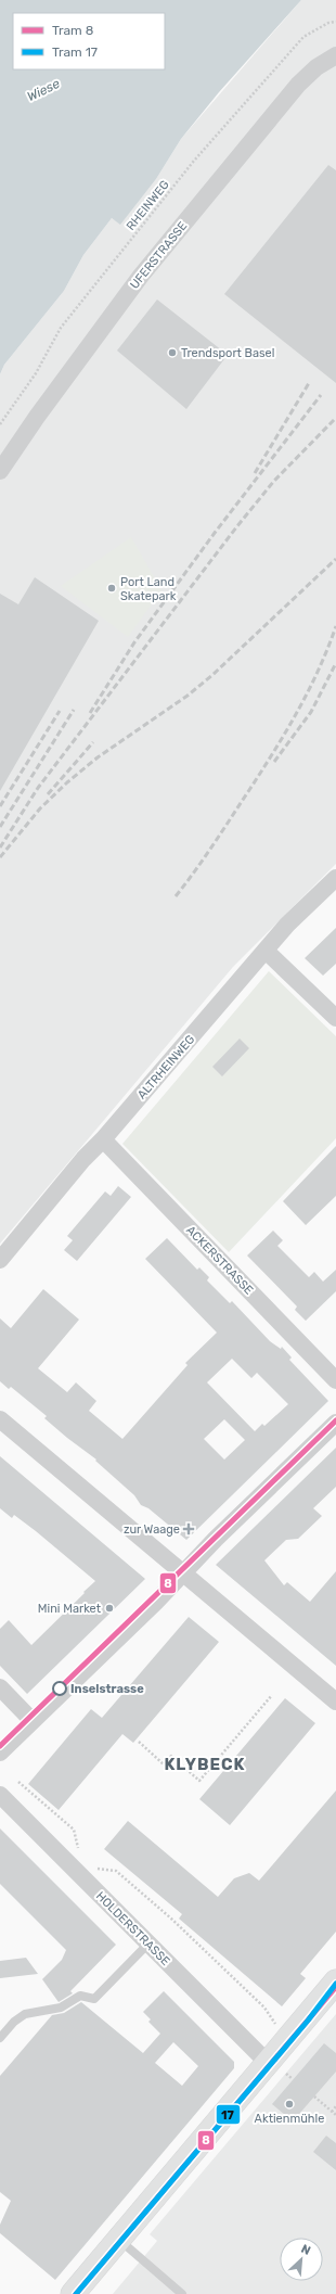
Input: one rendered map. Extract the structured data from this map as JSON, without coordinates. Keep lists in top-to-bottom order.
{
  "streets": {
    "street": [
      "UFERSTRASSE",
      "ALTRHEINWEG",
      "ACKERSTRASSE",
      "HOLDERSTRASSE"
    ],
    "path": ["RHEINWEG"]
  },
  "crossings": [
    ["ALTRHEINWEG", "ACKERSTRASSE"]
  ],
  "districts": ["KLYBECK"],
  "water": ["Wiese"],
  "places": {
    "other": [
      "Trendsport Basel",
      "Port Land Skatepark",
      "Mini Market",
      "Inselstrasse",
      "Aktienmühle"
    ],
    "health": ["zur Waage"]
  },
  "lines": ["tram line 8", "tram line 17"],
  "legend": ["Tram 8", "Tram 17"],
  "north": "top right"
}
